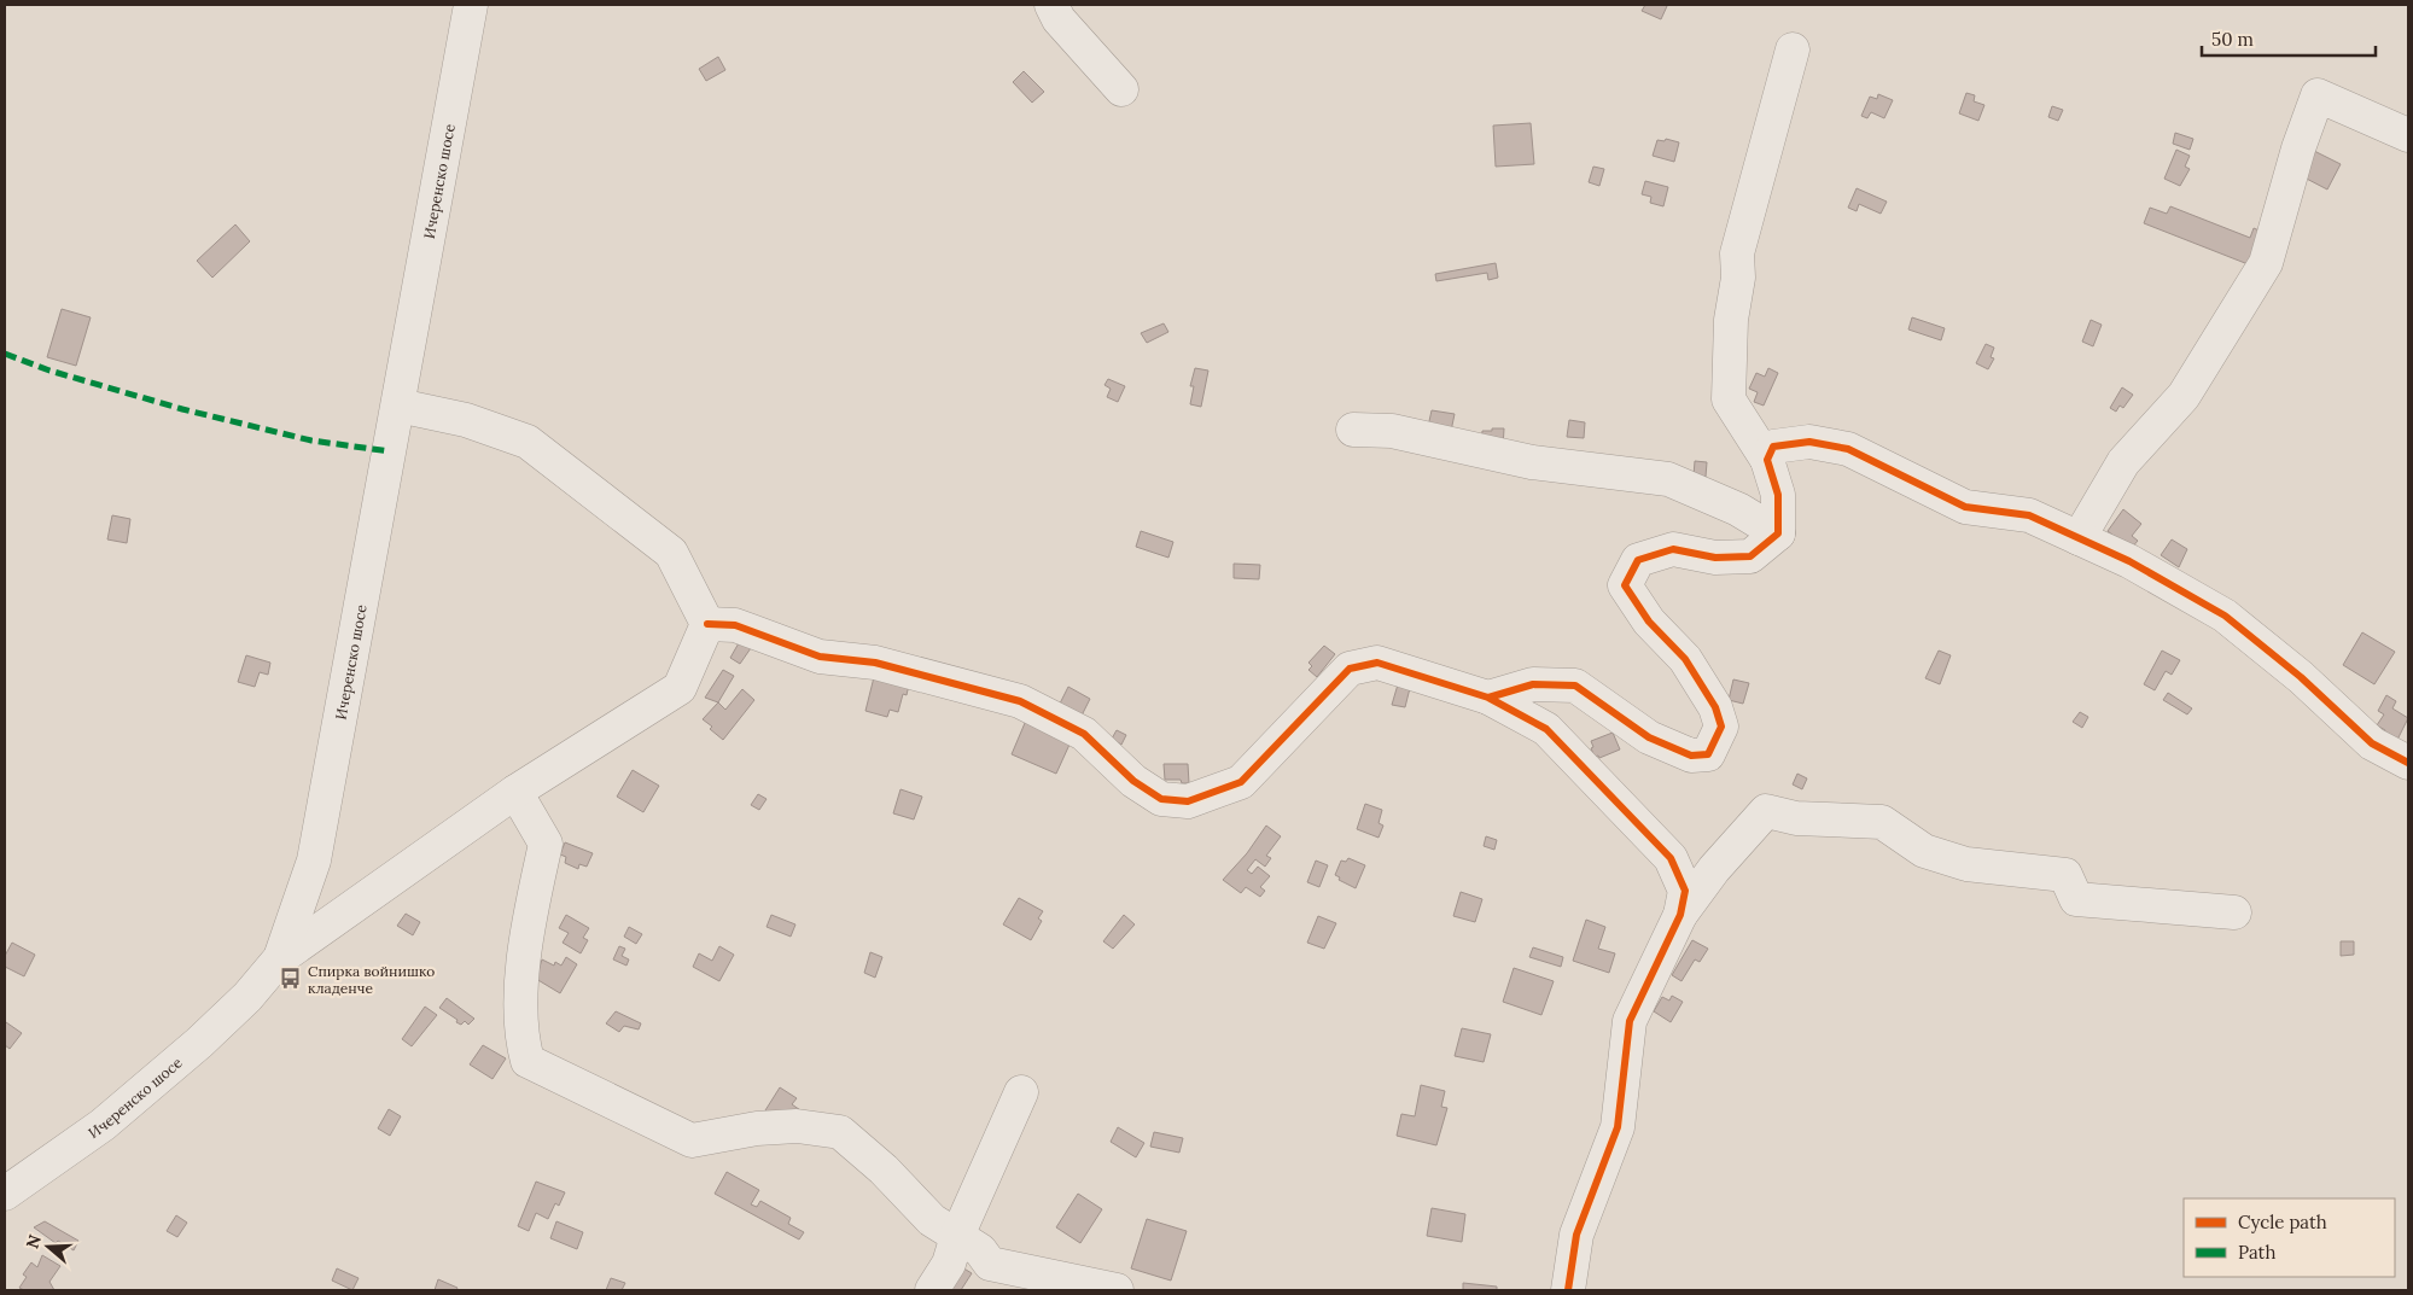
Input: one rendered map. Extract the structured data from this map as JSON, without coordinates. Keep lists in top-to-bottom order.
{
  "streets": {
    "street": ["Ичеренско шосе"]
  },
  "places": {
    "bus stop": ["Спирка войнишко кладенче"]
  },
  "legend": ["Cycle path", "Path"],
  "scale_bar": "50 m",
  "north": "left"
}
